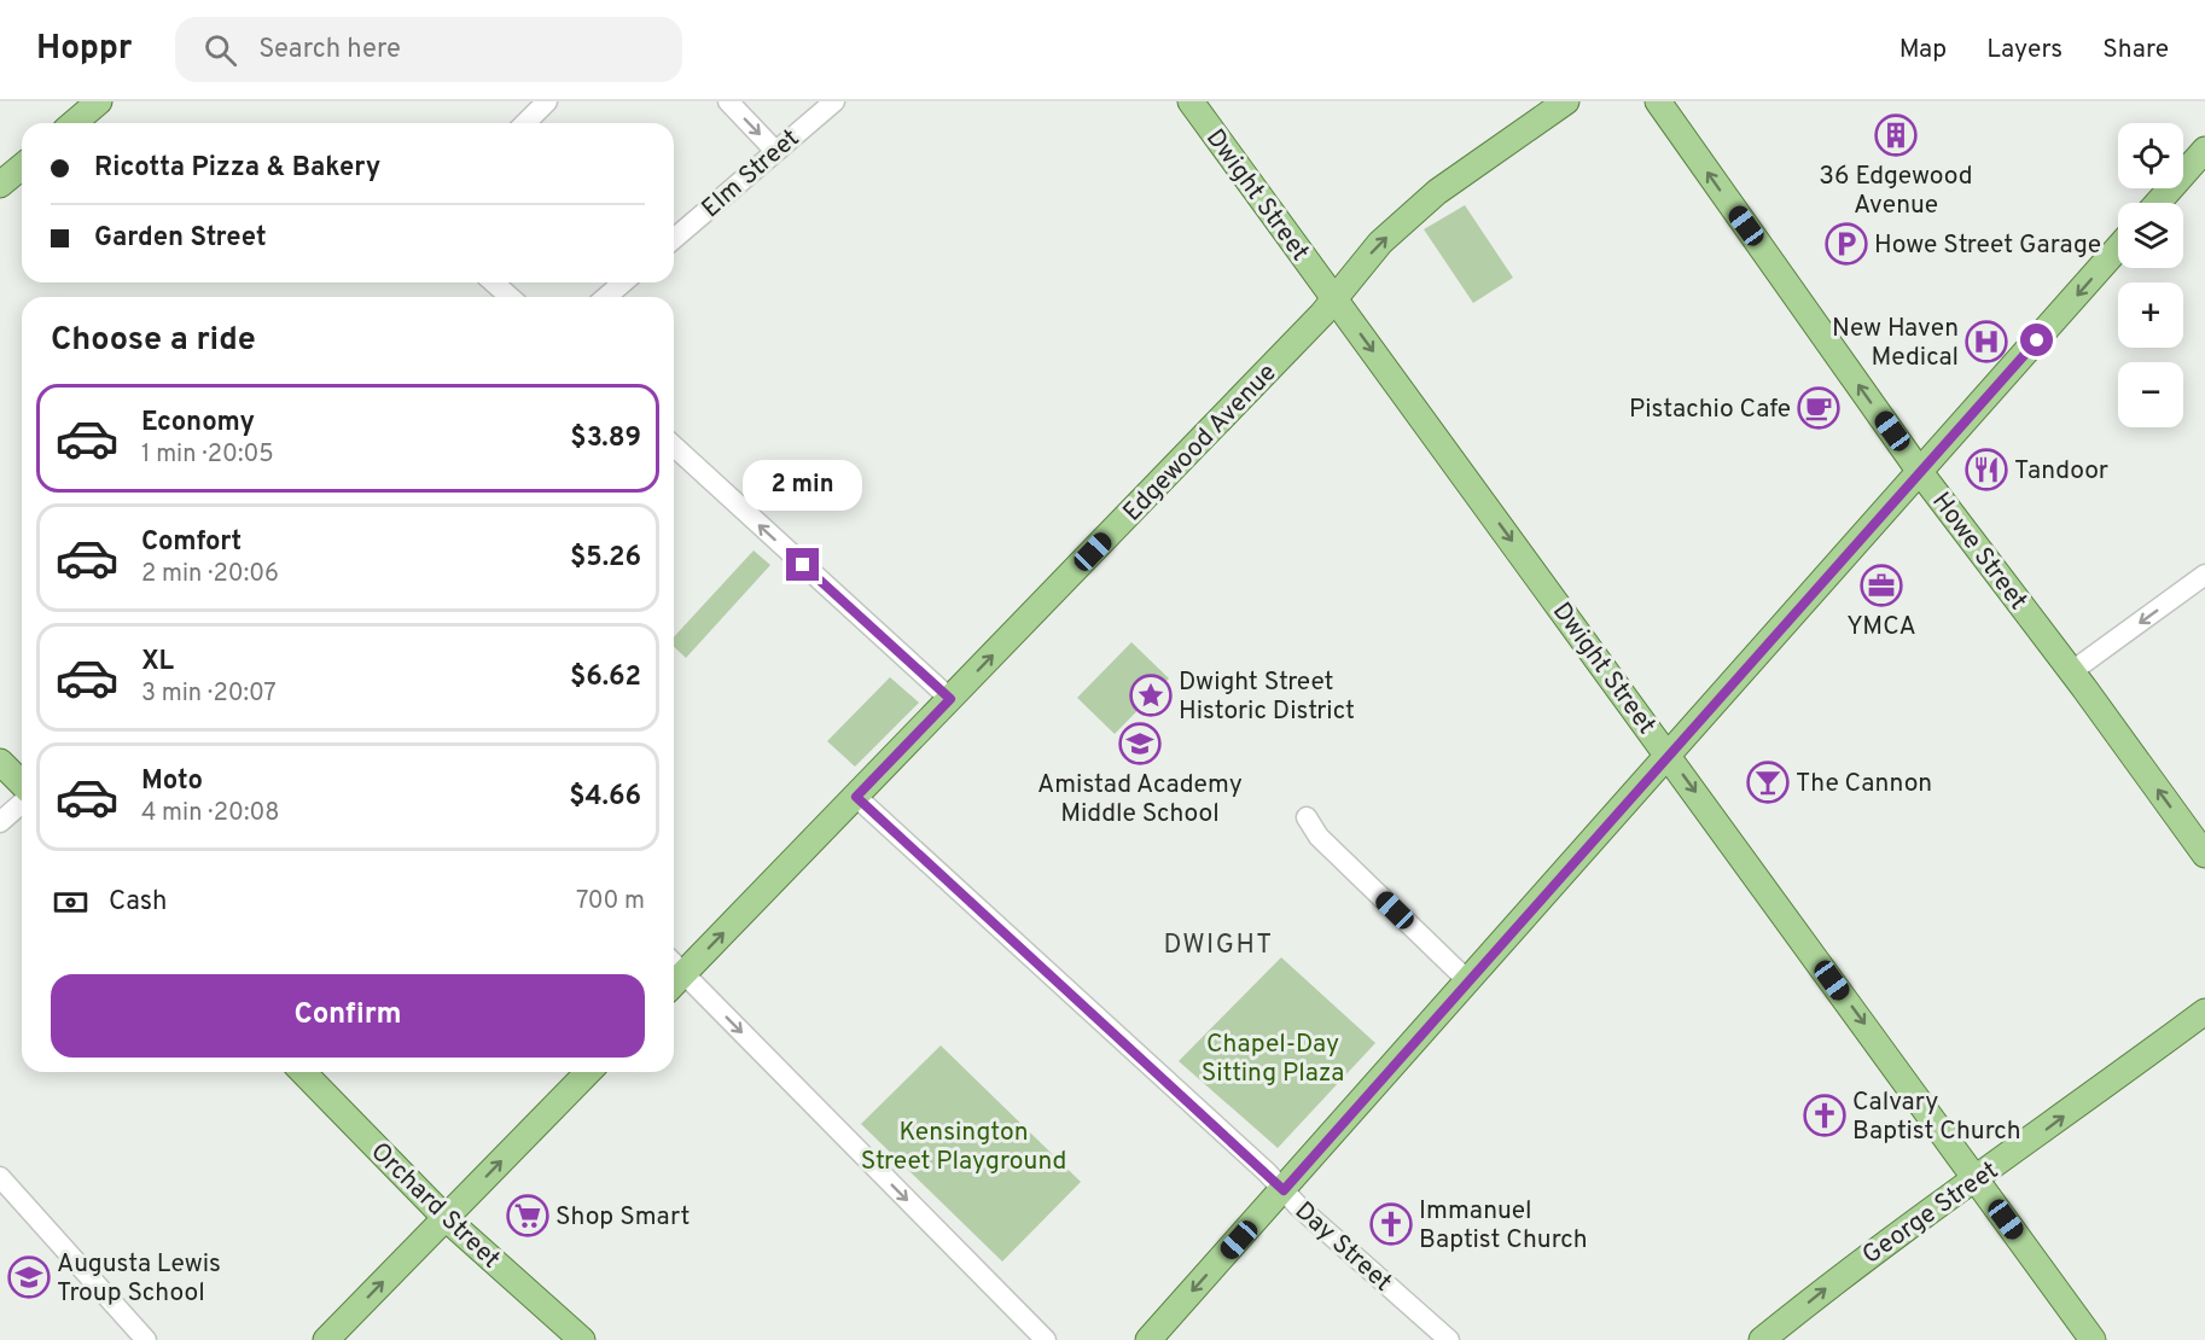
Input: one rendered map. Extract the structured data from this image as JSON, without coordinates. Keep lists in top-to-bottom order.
{
  "streets": {
    "main road": [
      "Dwight Street",
      "Edgewood Avenue",
      "Howe Street",
      "Orchard Street",
      "George Street"
    ],
    "street": ["Elm Street", "Day Street"]
  },
  "crossings": [
    ["Dwight Street", "Edgewood Avenue"],
    ["Dwight Street", "George Street"],
    ["Edgewood Avenue", "Day Street"]
  ],
  "one_way": [
    "Dwight Street",
    "Edgewood Avenue",
    "Howe Street",
    "George Street"
  ],
  "districts": ["DWIGHT"],
  "parks": ["Chapel-Day Sitting Plaza", "Kensington Street Playground"],
  "places": {
    "building": ["36 Edgewood Avenue"],
    "parking": ["Howe Street Garage"],
    "hospital": ["New Haven Medical"],
    "cafe": ["Pistachio Cafe"],
    "restaurant": ["Tandoor"],
    "office": ["YMCA"],
    "place": ["Dwight Street Historic District"],
    "school or university": ["Amistad Academy Middle School", "Augusta Lewis Troup School"],
    "bar": ["The Cannon"],
    "church": ["Calvary Baptist Church", "Immanuel Baptist Church"],
    "supermarket": ["Shop Smart"]
  },
  "page": {
    "header": "Hoppr",
    "search": "Search here",
    "nav": ["Map", "Layers", "Share"],
    "map_buttons": ["+", "−"],
    "banner": ["Ricotta Pizza & Bakery", "Garden Street"],
    "heading": "Choose a ride",
    "list": [
      {
        "name": "Economy",
        "note": "1 min · 20:05",
        "value": "$3.89"
      },
      {
        "name": "Comfort",
        "note": "2 min · 20:06",
        "value": "$5.26"
      },
      {
        "name": "XL",
        "note": "3 min · 20:07",
        "value": "$6.62"
      },
      {
        "name": "Moto",
        "note": "4 min · 20:08",
        "value": "$4.66"
      }
    ],
    "bubble": "2 min",
    "pay": ["Cash", "700 m"],
    "buttons": "Confirm"
  }
}
